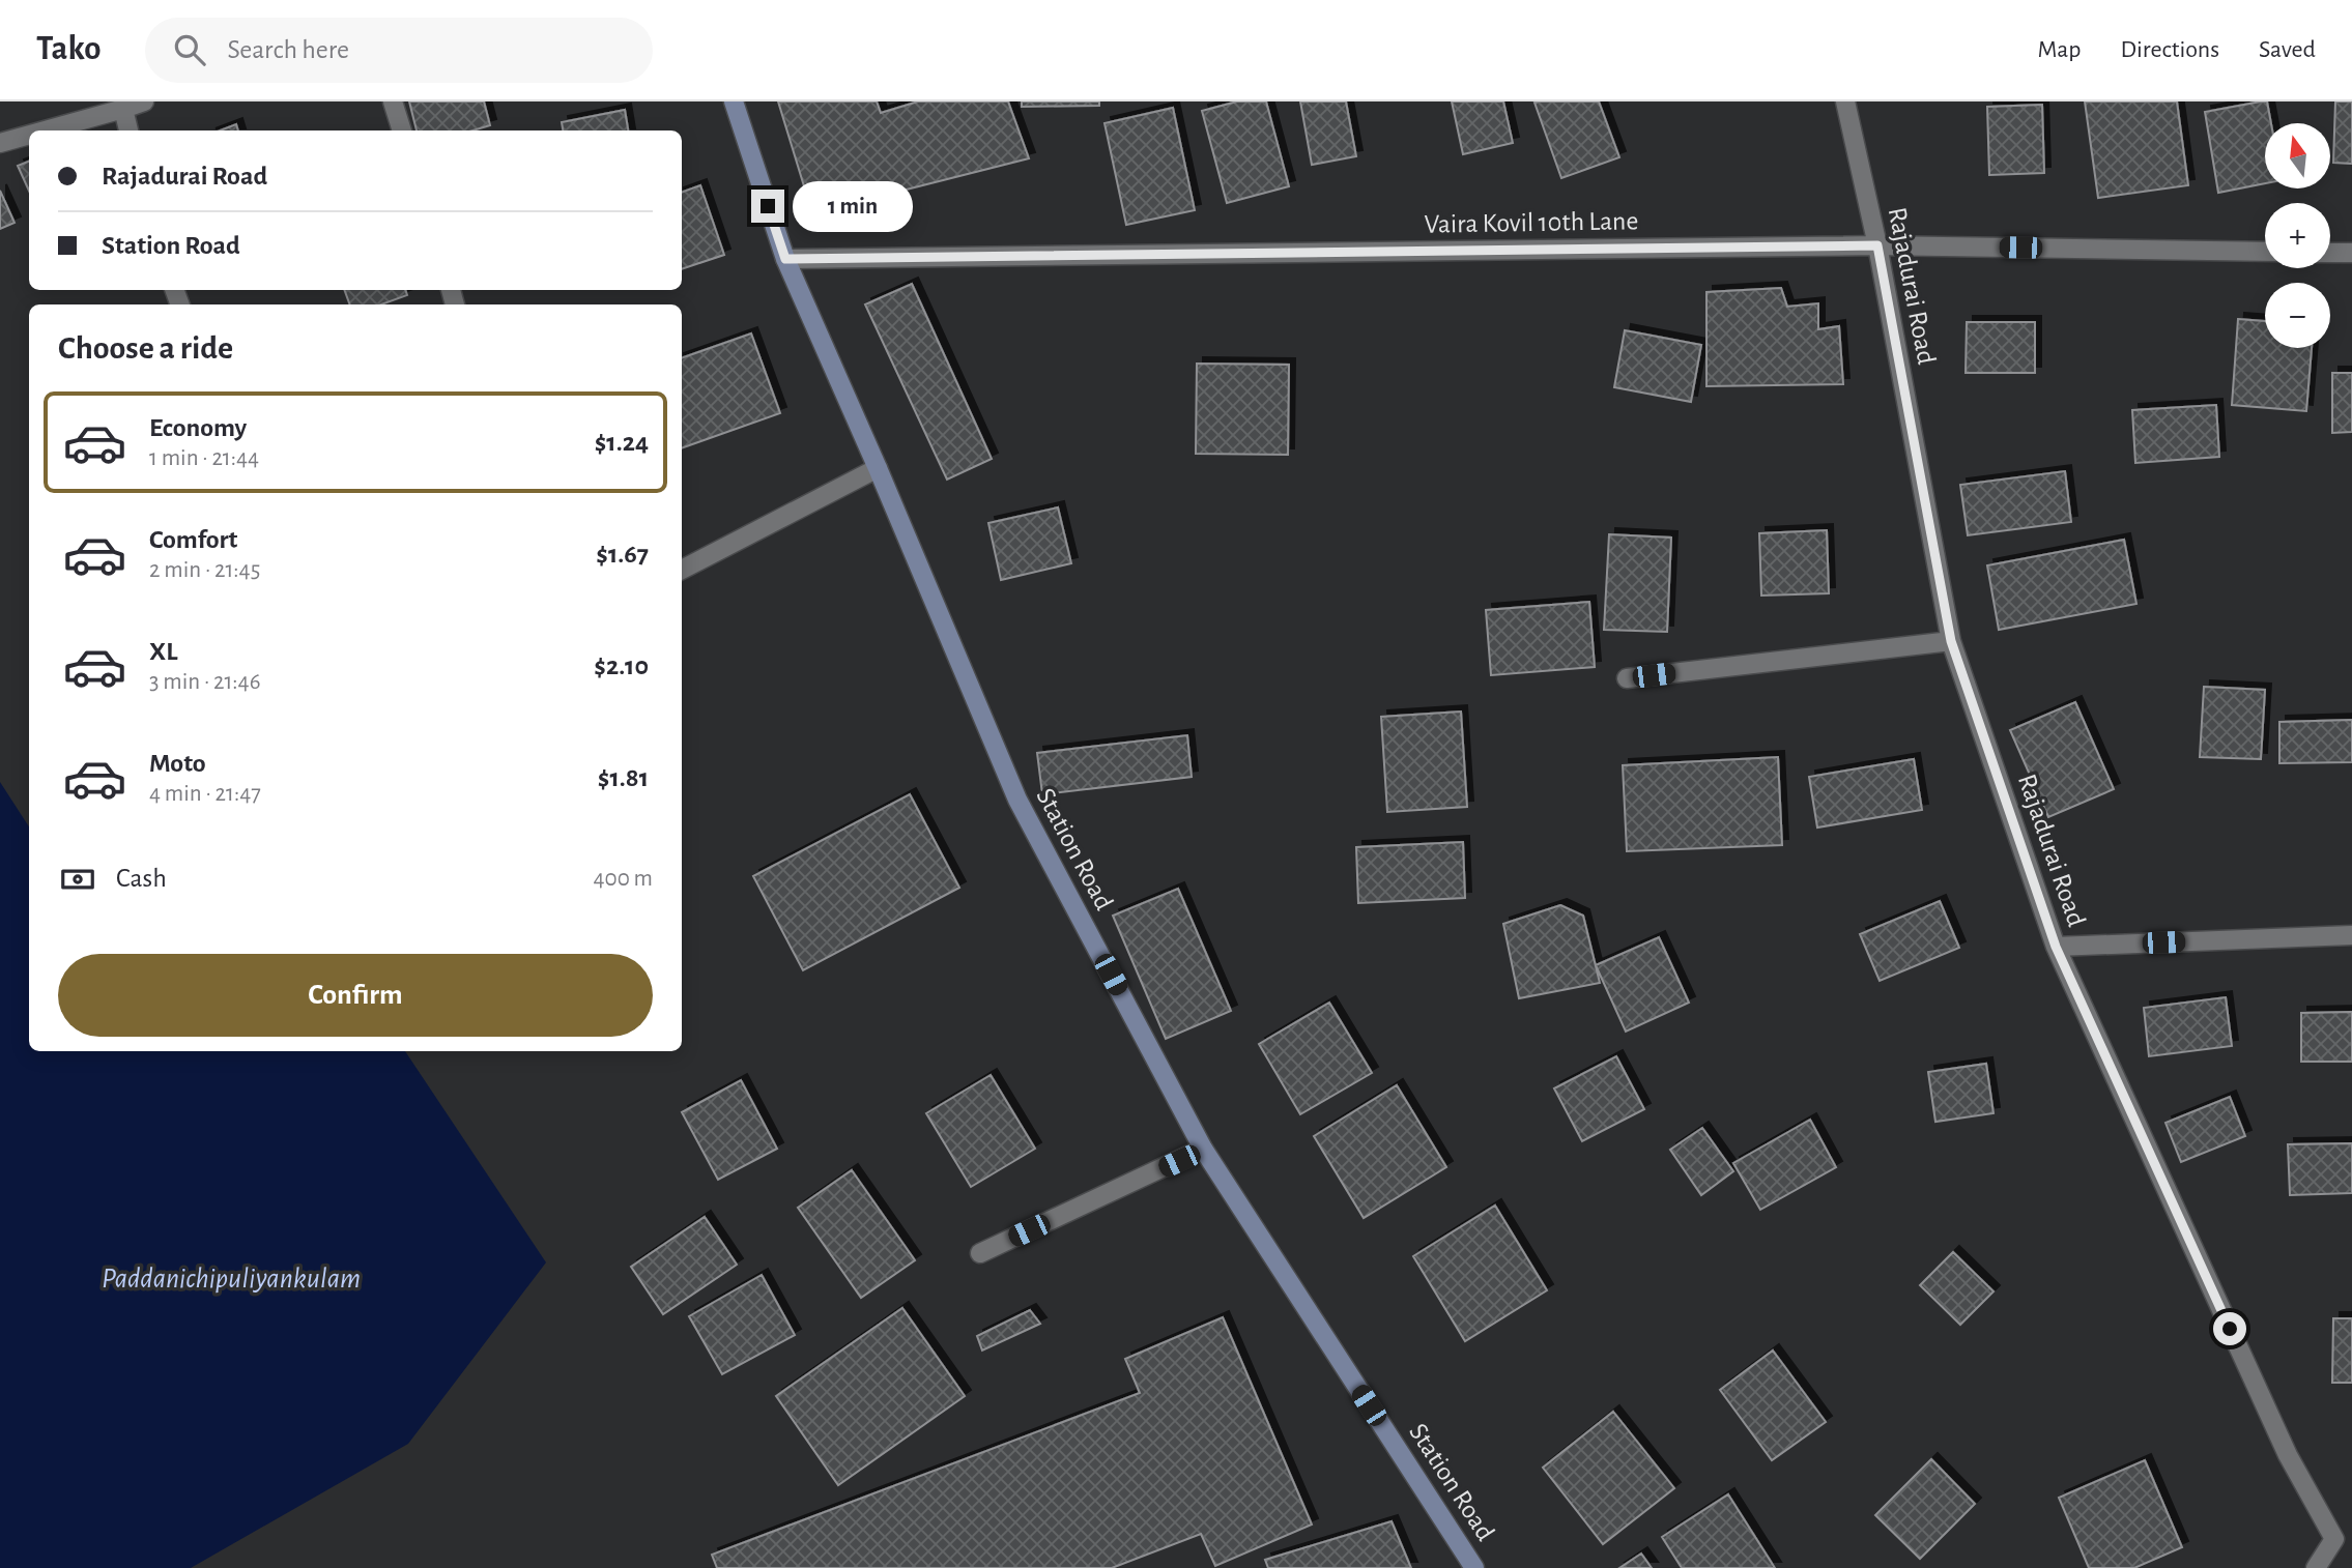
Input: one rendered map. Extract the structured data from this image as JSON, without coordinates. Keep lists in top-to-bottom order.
{
  "streets": {
    "main road": ["Station Road"],
    "street": ["Vaira Kovil 10th Lane", "Rajadurai Road"]
  },
  "crossings": [
    ["Vaira Kovil 10th Lane", "Rajadurai Road"],
    ["Vaira Kovil 10th Lane", "Station Road"]
  ],
  "water": ["Paddanichipuliyankulam"],
  "north": "top",
  "page": {
    "header": "Tako",
    "search": "Search here",
    "nav": ["Map", "Directions", "Saved"],
    "map_buttons": ["+", "−"],
    "banner": ["Rajadurai Road", "Station Road"],
    "bubble": "1 min",
    "heading": "Choose a ride",
    "list": [
      {
        "name": "Economy",
        "note": "1 min · 21:44",
        "value": "$1.24"
      },
      {
        "name": "Comfort",
        "note": "2 min · 21:45",
        "value": "$1.67"
      },
      {
        "name": "XL",
        "note": "3 min · 21:46",
        "value": "$2.10"
      },
      {
        "name": "Moto",
        "note": "4 min · 21:47",
        "value": "$1.81"
      }
    ],
    "pay": ["Cash", "400 m"],
    "buttons": "Confirm"
  }
}
